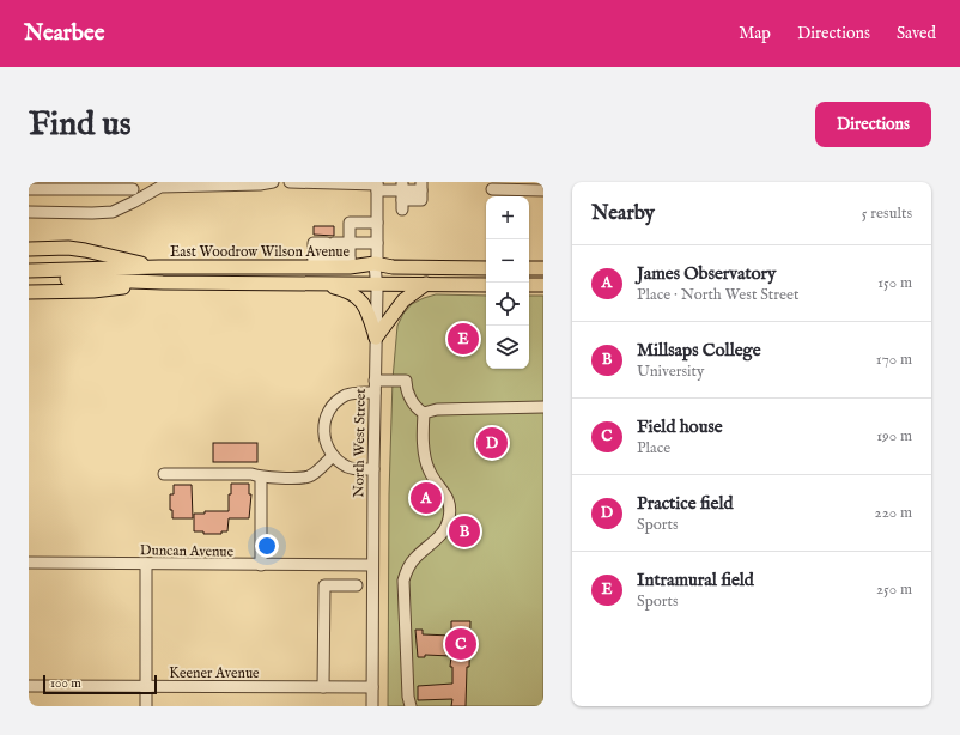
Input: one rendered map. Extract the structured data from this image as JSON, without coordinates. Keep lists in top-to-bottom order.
{
  "streets": {
    "main road": ["East Woodrow Wilson Avenue"],
    "street": ["North West Street", "Duncan Avenue", "Keener Avenue"]
  },
  "crossings": [
    ["East Woodrow Wilson Avenue", "North West Street"],
    ["North West Street", "Duncan Avenue"],
    ["North West Street", "Keener Avenue"]
  ],
  "scale_bar": "100 m",
  "page": {
    "header": "Nearbee",
    "nav": ["Map", "Directions", "Saved"],
    "buttons": "Directions",
    "title": "Find us",
    "heading": ["Nearby", "5 results"],
    "map_buttons": ["+", "−"],
    "list": [
      {
        "mark": "A",
        "name": "James Observatory",
        "note": "Place · North West Street",
        "value": "150 m"
      },
      {
        "mark": "B",
        "name": "Millsaps College",
        "note": "University",
        "value": "170 m"
      },
      {
        "mark": "C",
        "name": "Field house",
        "note": "Place",
        "value": "190 m"
      },
      {
        "mark": "D",
        "name": "Practice field",
        "note": "Sports",
        "value": "220 m"
      },
      {
        "mark": "E",
        "name": "Intramural field",
        "note": "Sports",
        "value": "250 m"
      }
    ],
    "pins": [
      "E",
      "D",
      "A",
      "B",
      "C"
    ],
    "scale": "100 m"
  }
}
